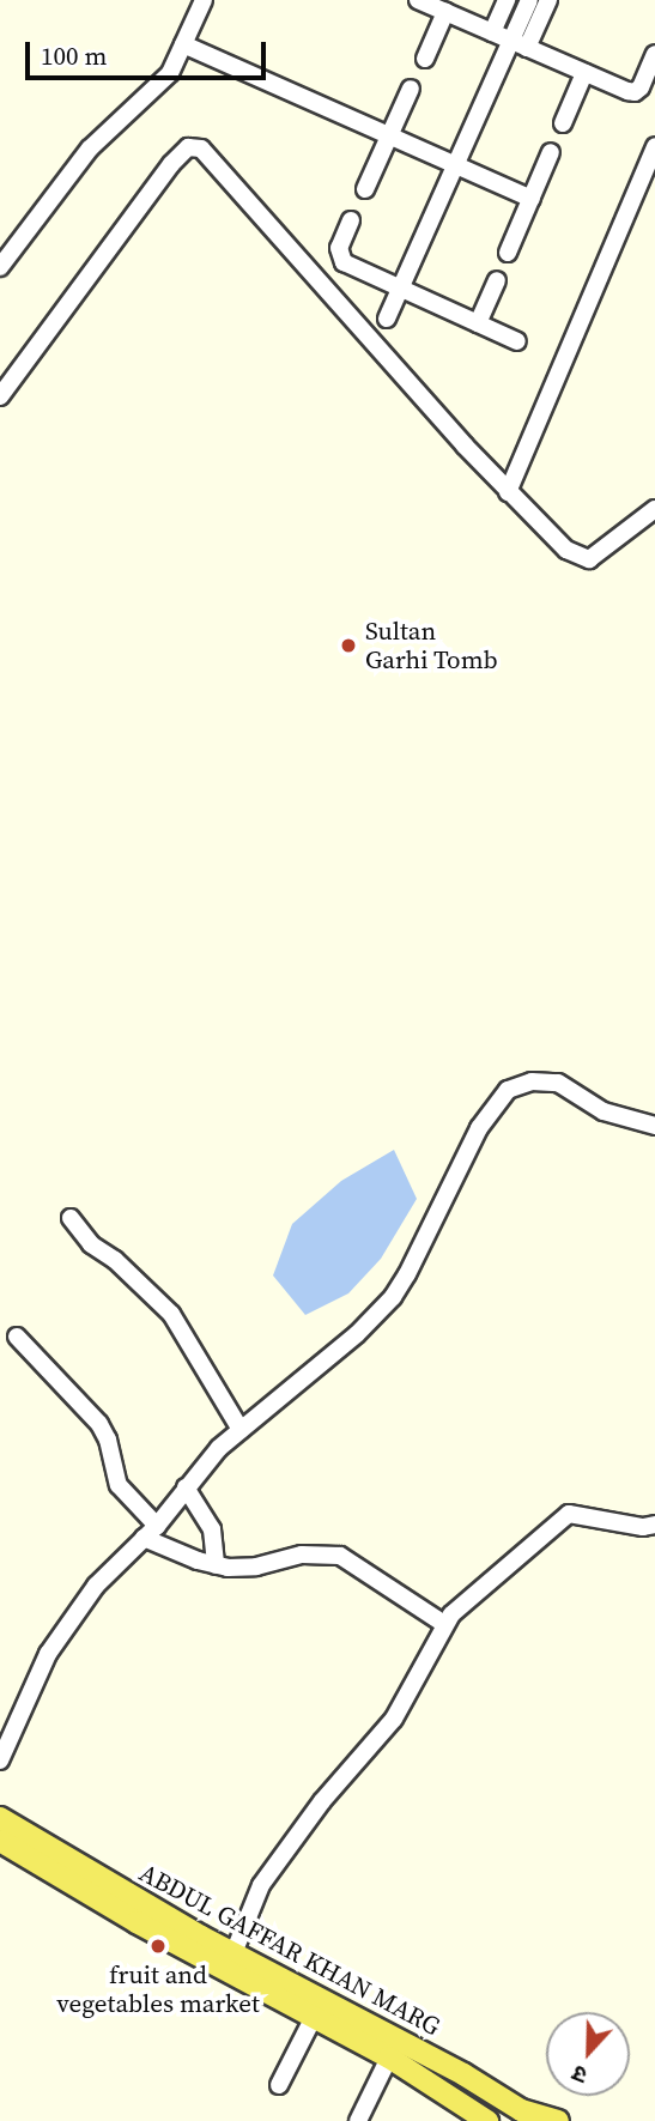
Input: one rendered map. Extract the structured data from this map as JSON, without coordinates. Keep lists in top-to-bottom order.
{
  "streets": {
    "main road": ["ABDUL GAFFAR KHAN MARG"]
  },
  "places": ["Sultan Garhi Tomb", "fruit and vegetables market"],
  "scale_bar": "100 m",
  "north": "bottom"
}
